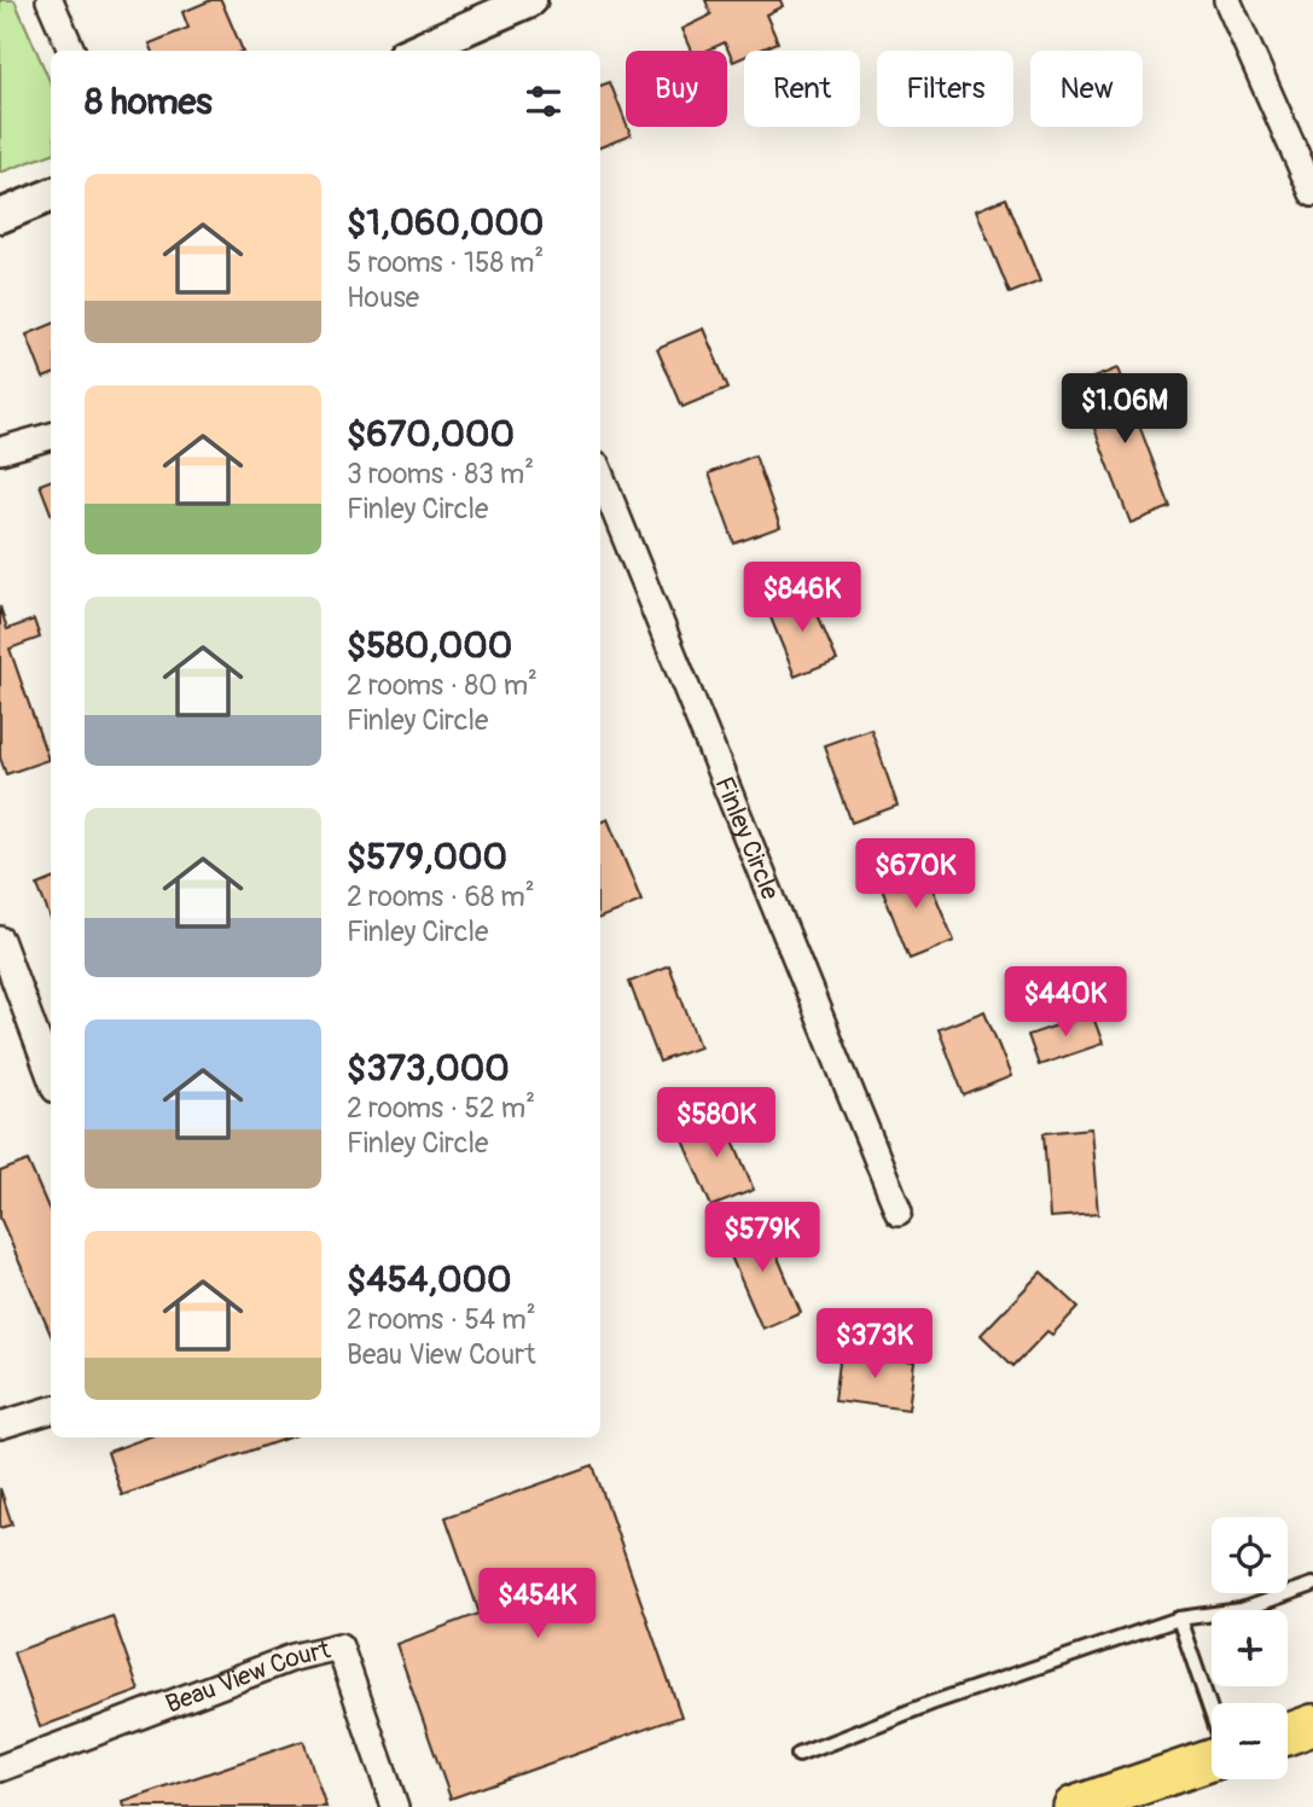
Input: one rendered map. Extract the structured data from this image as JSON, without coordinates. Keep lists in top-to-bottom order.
{
  "streets": {
    "street": ["Finley Circle", "Beau View Court"]
  },
  "page": {
    "chip": [
      "Buy",
      "Rent",
      "Filters",
      "New"
    ],
    "heading": "8 homes",
    "list": [
      {
        "name": "$1,060,000",
        "note": "5 rooms · 158 m² · House"
      },
      {
        "name": "$670,000",
        "note": "3 rooms · 83 m² · Finley Circle"
      },
      {
        "name": "$580,000",
        "note": "2 rooms · 80 m² · Finley Circle"
      },
      {
        "name": "$579,000",
        "note": "2 rooms · 68 m² · Finley Circle"
      },
      {
        "name": "$373,000",
        "note": "2 rooms · 52 m² · Finley Circle"
      },
      {
        "name": "$454,000",
        "note": "2 rooms · 54 m² · Beau View Court"
      }
    ],
    "price": [
      "$1.06M",
      "$846K",
      "$670K",
      "$440K",
      "$580K",
      "$579K",
      "$373K",
      "$454K"
    ],
    "map_buttons": ["+", "−"]
  }
}
